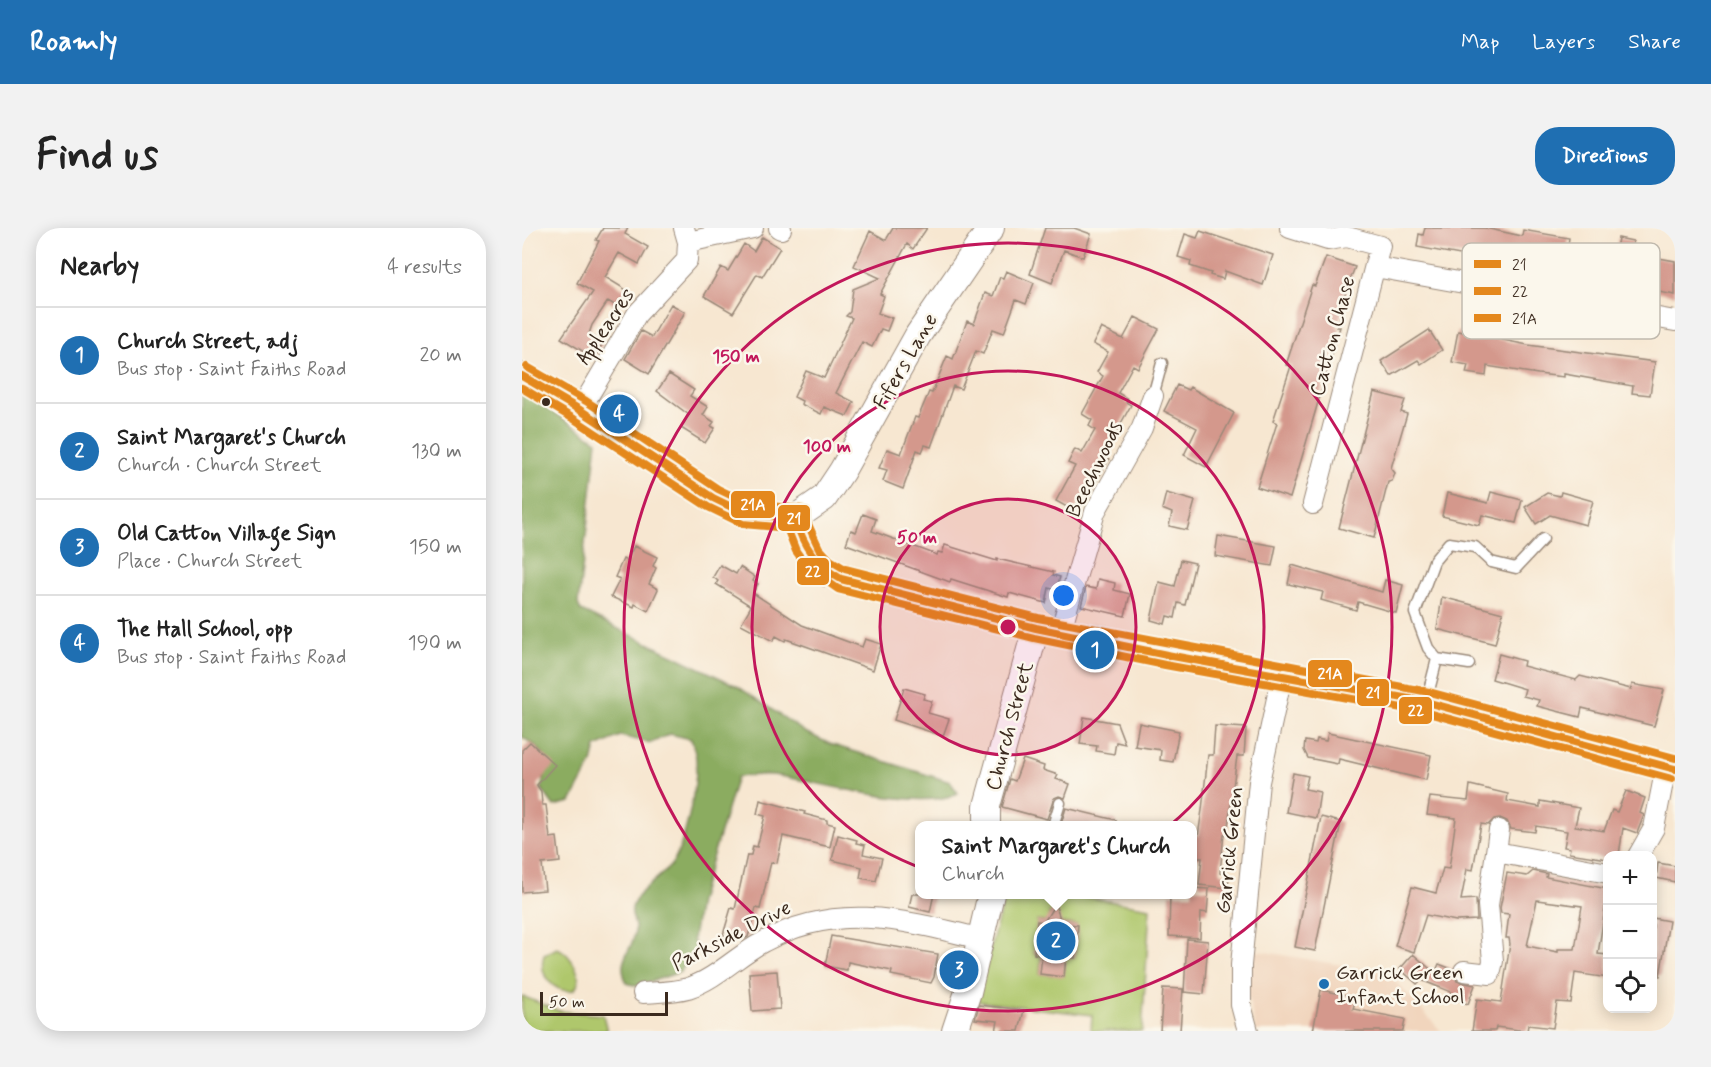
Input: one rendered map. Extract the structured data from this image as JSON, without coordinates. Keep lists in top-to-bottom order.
{
  "streets": {
    "street": [
      "Appleacres",
      "Catton Chase",
      "Fifers Lane",
      "Beechwoods",
      "Church Street",
      "Garrick Green",
      "Parkside Drive"
    ]
  },
  "crossings": [
    ["Beechwoods", "Church Street"]
  ],
  "places": ["Garrick Green Infant School"],
  "lines": ["transit line 21A", "transit line 21", "transit line 22"],
  "legend": ["21", "22", "21A"],
  "scale_bar": "50 m",
  "page": {
    "header": "Roamly",
    "nav": ["Map", "Layers", "Share"],
    "buttons": "Directions",
    "title": "Find us",
    "heading": ["Nearby", "4 results"],
    "list": [
      {
        "mark": "1",
        "name": "Church Street, adj",
        "note": "Bus stop · Saint Faiths Road",
        "value": "20 m"
      },
      {
        "mark": "2",
        "name": "Saint Margaret's Church",
        "note": "Church · Church Street",
        "value": "130 m"
      },
      {
        "mark": "3",
        "name": "Old Catton Village Sign",
        "note": "Place · Church Street",
        "value": "150 m"
      },
      {
        "mark": "4",
        "name": "The Hall School, opp",
        "note": "Bus stop · Saint Faiths Road",
        "value": "190 m"
      }
    ],
    "pins": [
      "4",
      "1",
      "2",
      "3"
    ],
    "popup": ["Saint Margaret's Church", "Church"],
    "map_buttons": ["+", "−"],
    "scale": "50 m"
  },
  "rings": ["150 m", "100 m", "50 m"]
}
